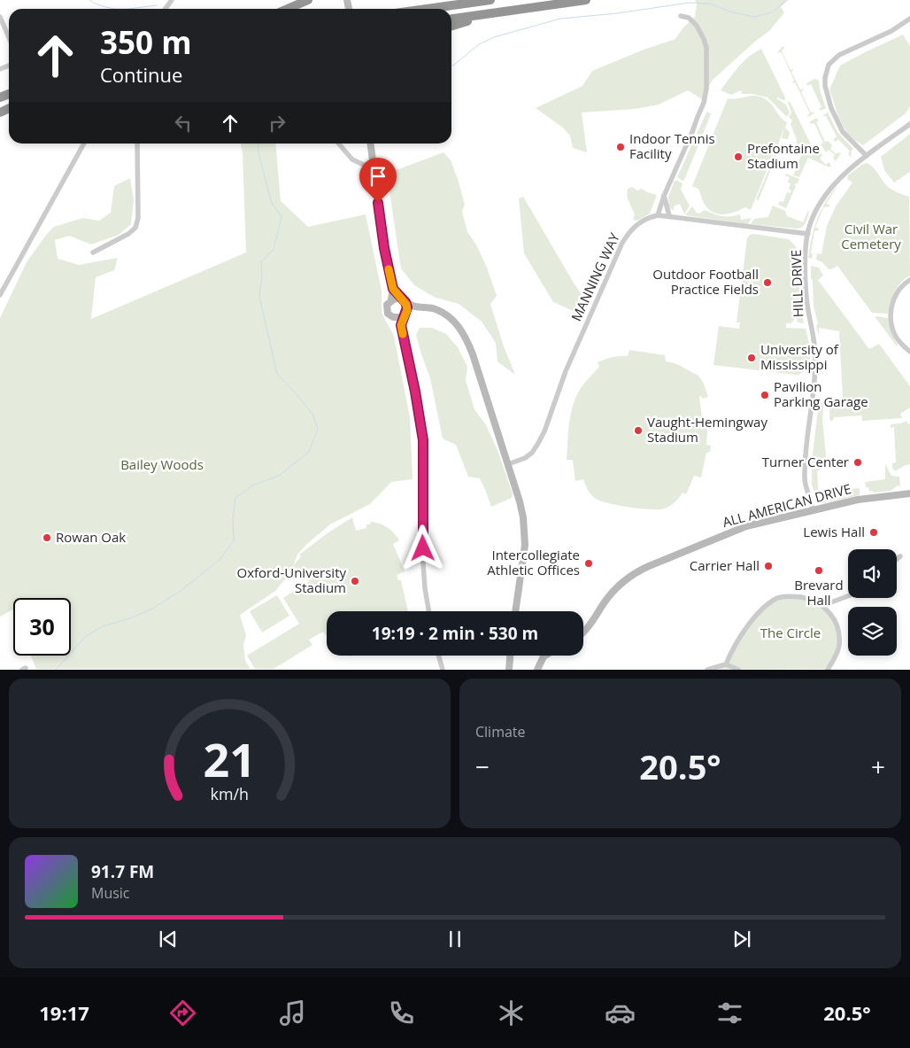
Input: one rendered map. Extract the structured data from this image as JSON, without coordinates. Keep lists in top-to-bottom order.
{
  "streets": {
    "street": ["MANNING WAY", "HILL DRIVE", "ALL AMERICAN DRIVE"]
  },
  "crossings": [
    ["MANNING WAY", "HILL DRIVE"],
    ["HILL DRIVE", "ALL AMERICAN DRIVE"]
  ],
  "parks": ["Civil War Cemetery", "Bailey Woods", "The Circle"],
  "places": [
    "Indoor Tennis Facility",
    "Prefontaine Stadium",
    "Outdoor Football Practice Fields",
    "University of Mississippi",
    "Pavilion Parking Garage",
    "Vaught-Hemingway Stadium",
    "Turner Center",
    "Lewis Hall",
    "Rowan Oak",
    "Intercollegiate Athletic Offices",
    "Carrier Hall",
    "Brevard Hall",
    "Oxford-University Stadium"
  ],
  "page": {
    "turn": ["350 m", "Continue"],
    "limit": "30",
    "trip": "19:19 · 2 min · 530 m",
    "tile": "Climate",
    "heat": ["−", "20.5°", "+"],
    "song": ["91.7 FM", "Music"],
    "tabs": ["19:17", "20.5°"],
    "gauge": ["21", "km/h"]
  }
}
